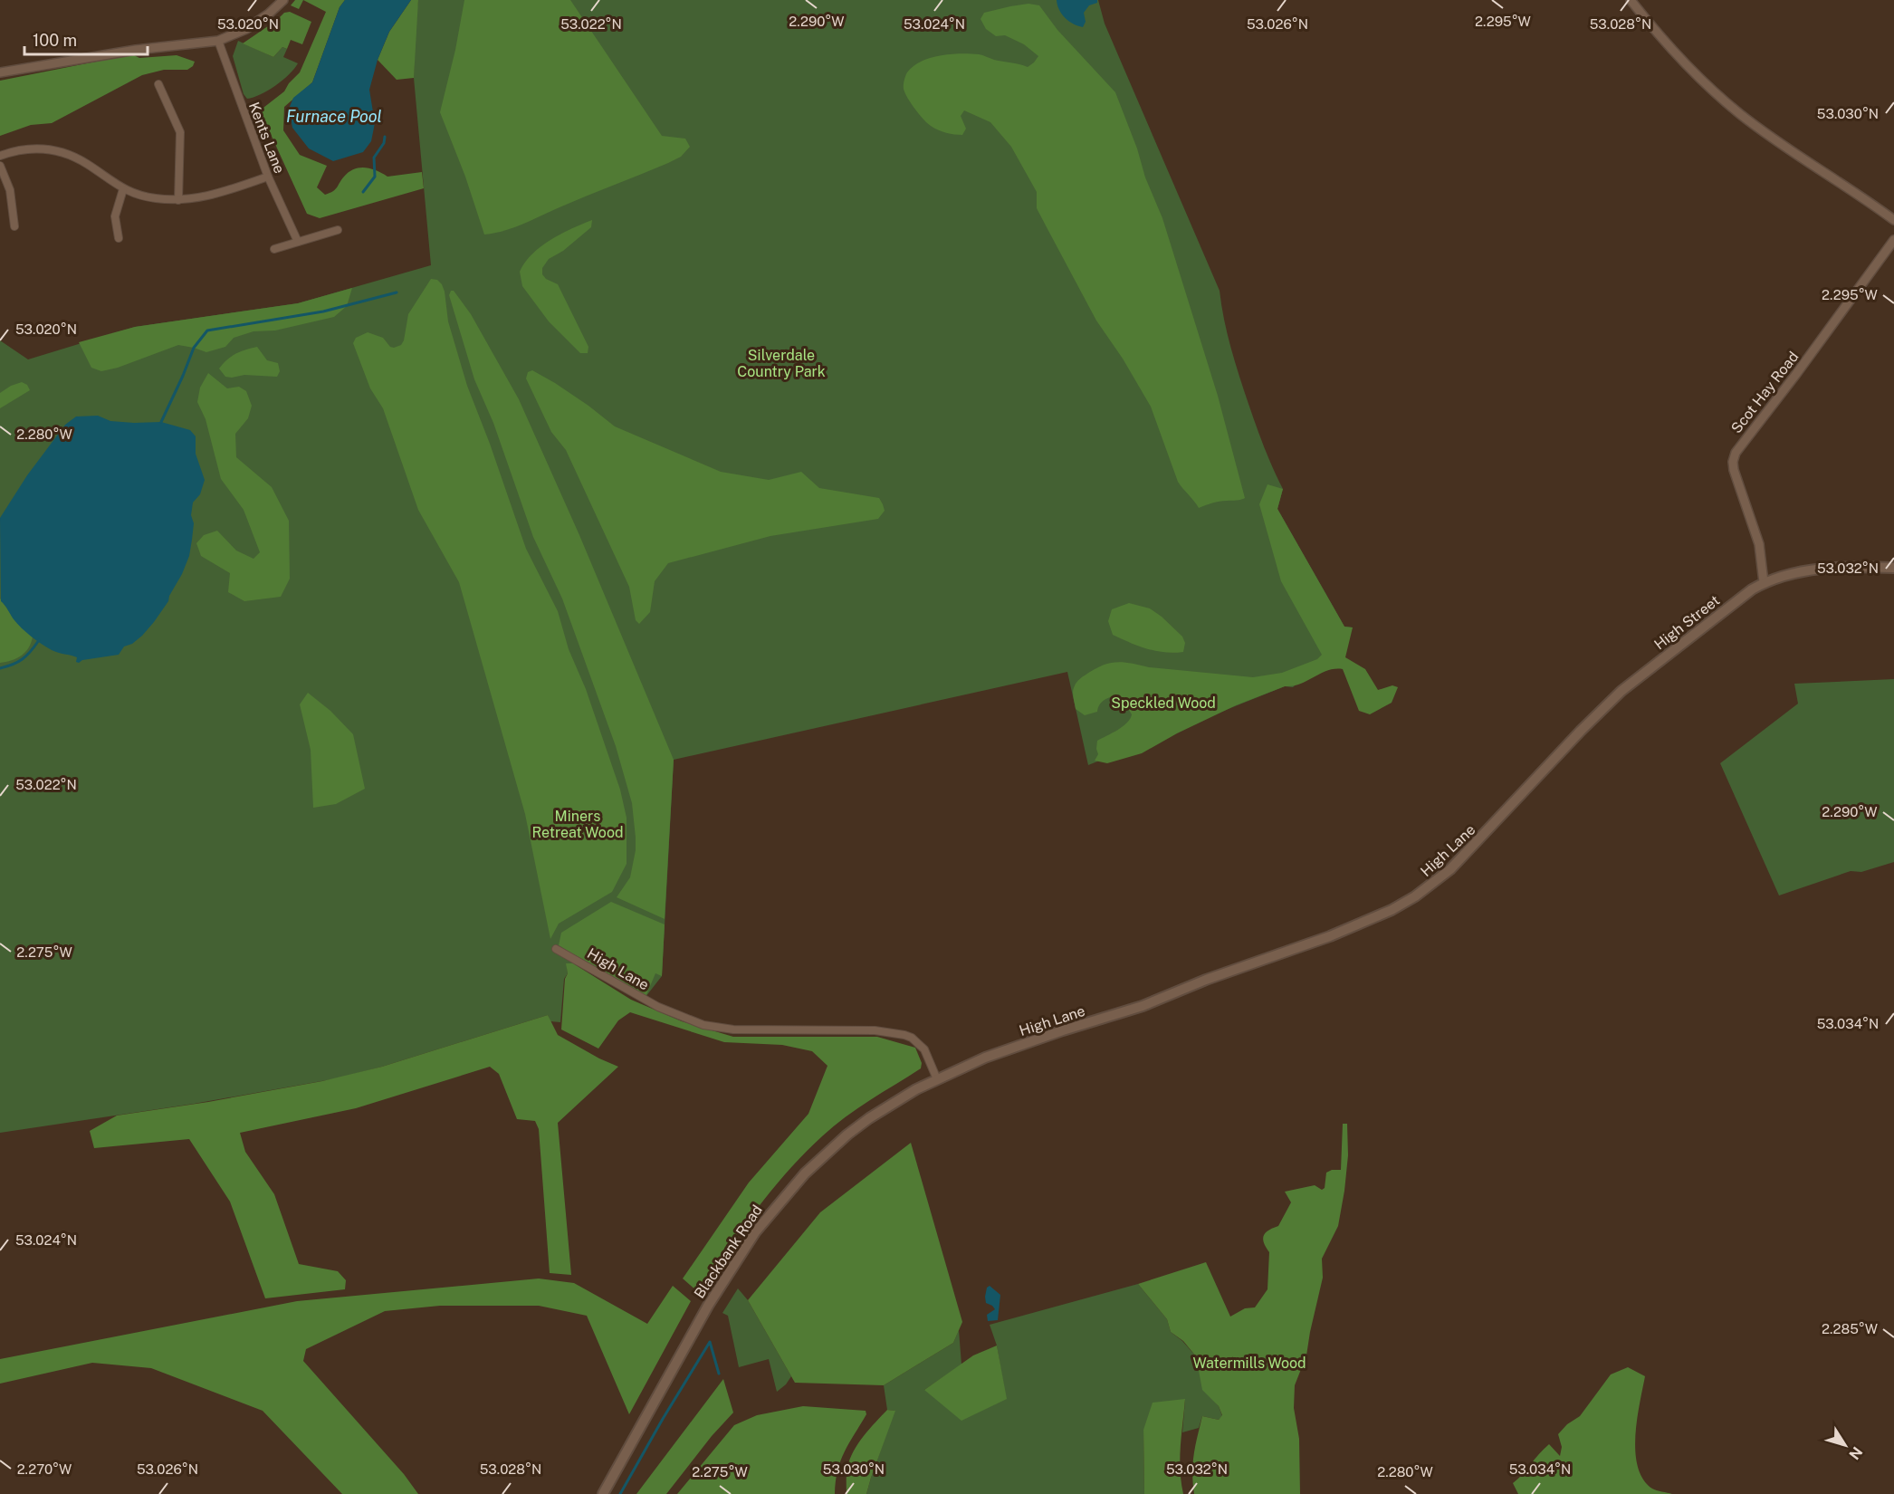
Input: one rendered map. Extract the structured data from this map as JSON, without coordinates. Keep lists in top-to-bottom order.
{
  "streets": {
    "main road": ["High Street", "High Lane", "Blackbank Road"],
    "street": ["Kents Lane", "Scot Hay Road"]
  },
  "crossings": [
    ["Scot Hay Road", "High Street"],
    ["High Street", "High Lane"],
    ["High Lane", "Blackbank Road"]
  ],
  "water": ["Furnace Pool"],
  "parks": [
    "Silverdale Country Park",
    "Speckled Wood",
    "Miners Retreat Wood",
    "Watermills Wood"
  ],
  "scale_bar": "100 m",
  "north": "bottom right",
  "coordinates": [
    "2.290°W",
    "2.295°W",
    "53.020°N",
    "53.022°N",
    "53.024°N",
    "53.026°N",
    "53.028°N",
    "53.030°N",
    "2.280°W",
    "53.032°N",
    "2.275°W",
    "53.034°N",
    "2.285°W",
    "2.270°W"
  ]
}
